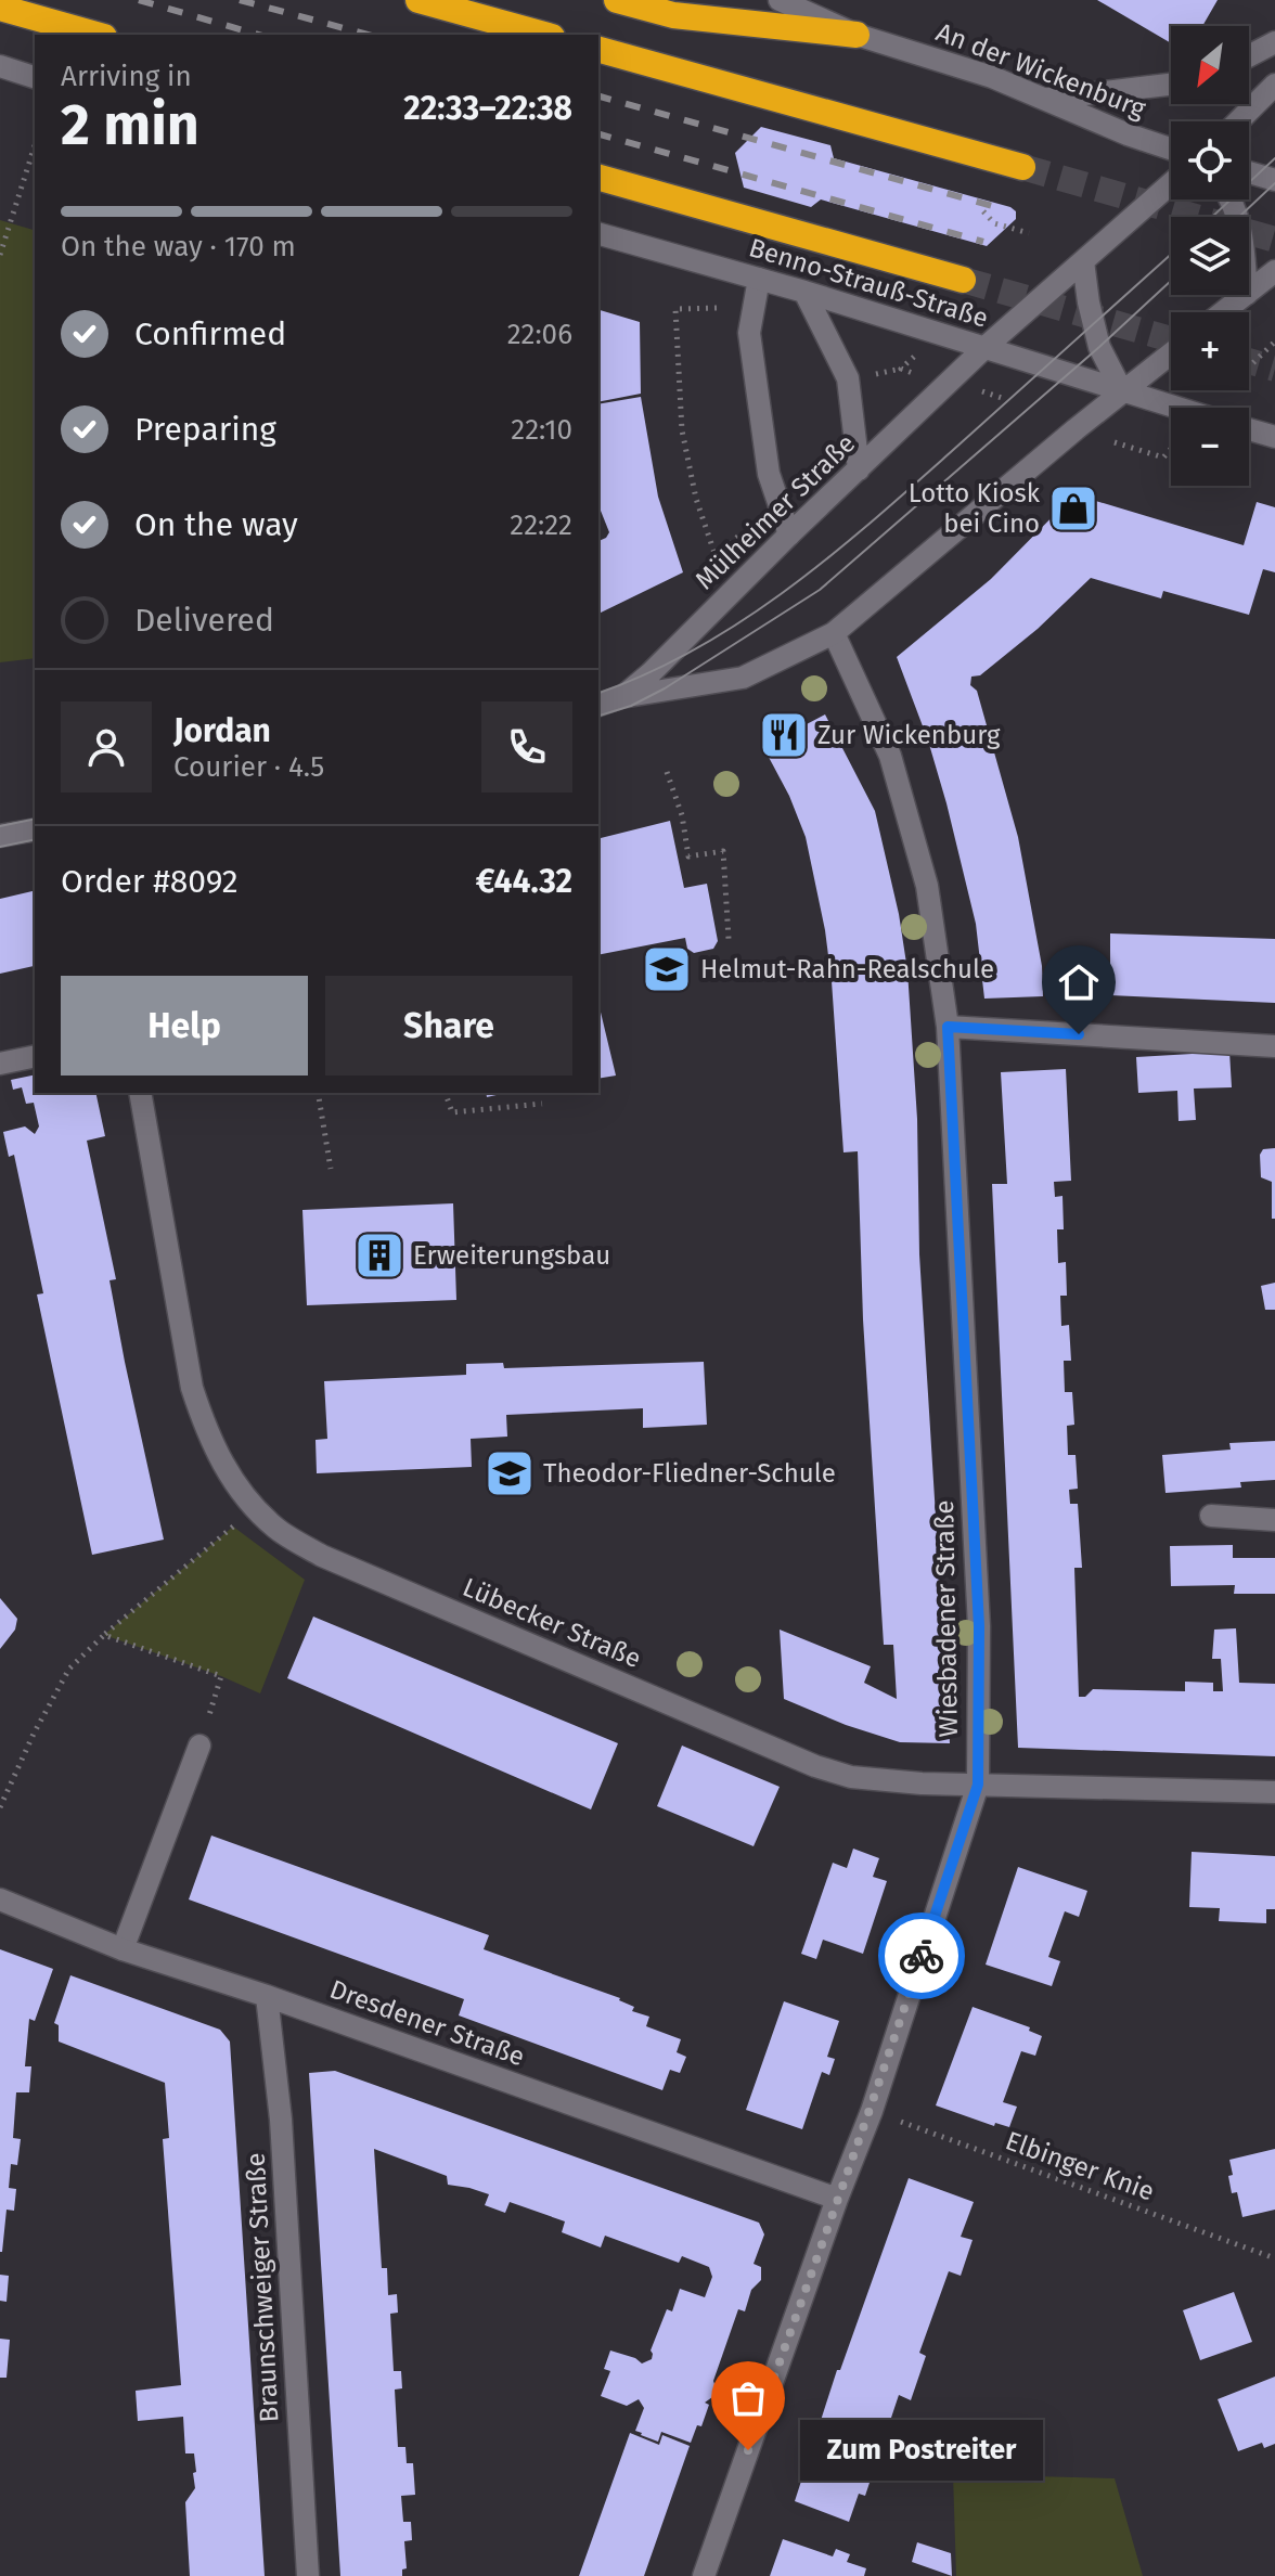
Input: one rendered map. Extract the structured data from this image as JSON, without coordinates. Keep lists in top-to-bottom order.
{
  "streets": {
    "street": [
      "An der Wickenburg",
      "Benno-Strauß-Straße",
      "Mülheimer Straße",
      "Wiesbadener Straße",
      "Lübecker Straße",
      "Dresdener Straße",
      "Braunschweiger Straße"
    ],
    "path": ["Elbinger Knie"]
  },
  "crossings": [
    ["Benno-Strauß-Straße", "Mülheimer Straße"],
    ["Wiesbadener Straße", "Lübecker Straße"],
    ["Wiesbadener Straße", "Dresdener Straße"],
    ["Wiesbadener Straße", "Elbinger Knie"],
    ["Dresdener Straße", "Braunschweiger Straße"]
  ],
  "places": {
    "shop": ["Lotto Kiosk bei Cino"],
    "restaurant": ["Zur Wickenburg"],
    "school or university": ["Helmut-Rahn-Realschule", "Theodor-Fliedner-Schule"],
    "building": ["Erweiterungsbau"],
    "other": ["Zum Postreiter"]
  },
  "north": "bottom left",
  "page": {
    "map_buttons": ["+", "−"],
    "heading": ["2 min", "Arriving in", "22:33–22:38"],
    "panel": [
      "Jordan",
      "Courier · 4.5",
      "Order #8092",
      "€44.32"
    ],
    "bar": "On the way · 170 m",
    "list": [
      ["Confirmed", "22:06"],
      ["Preparing", "22:10"],
      ["On the way", "22:22"],
      "Delivered"
    ],
    "buttons": ["Help", "Share"],
    "bubble": "Zum Postreiter"
  }
}
